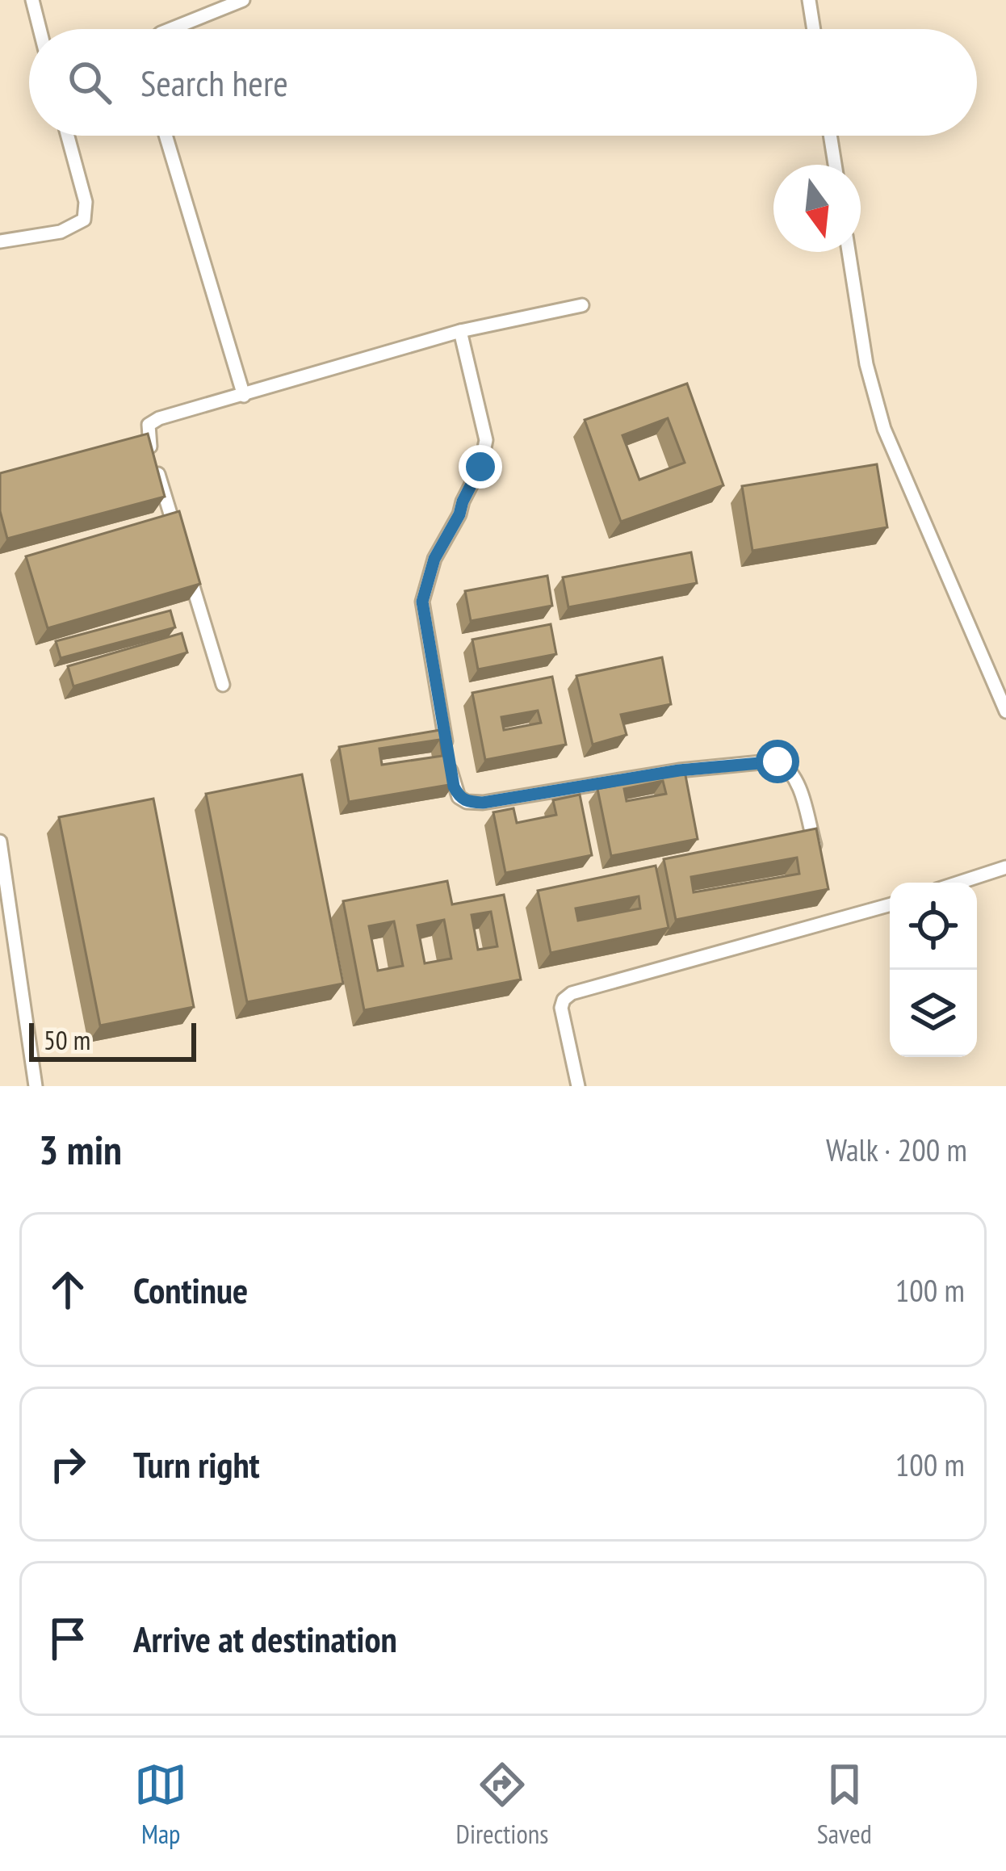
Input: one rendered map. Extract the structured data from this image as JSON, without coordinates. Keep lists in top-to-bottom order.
{
  "scale_bar": "50 m",
  "north": "bottom",
  "page": {
    "search": "Search here",
    "scale": "50 m",
    "heading": ["3 min", "Walk · 200 m"],
    "list": [
      ["Continue", "100 m"],
      ["Turn right", "100 m"],
      "Arrive at destination"
    ],
    "nav": ["Map", "Directions", "Saved"]
  }
}
